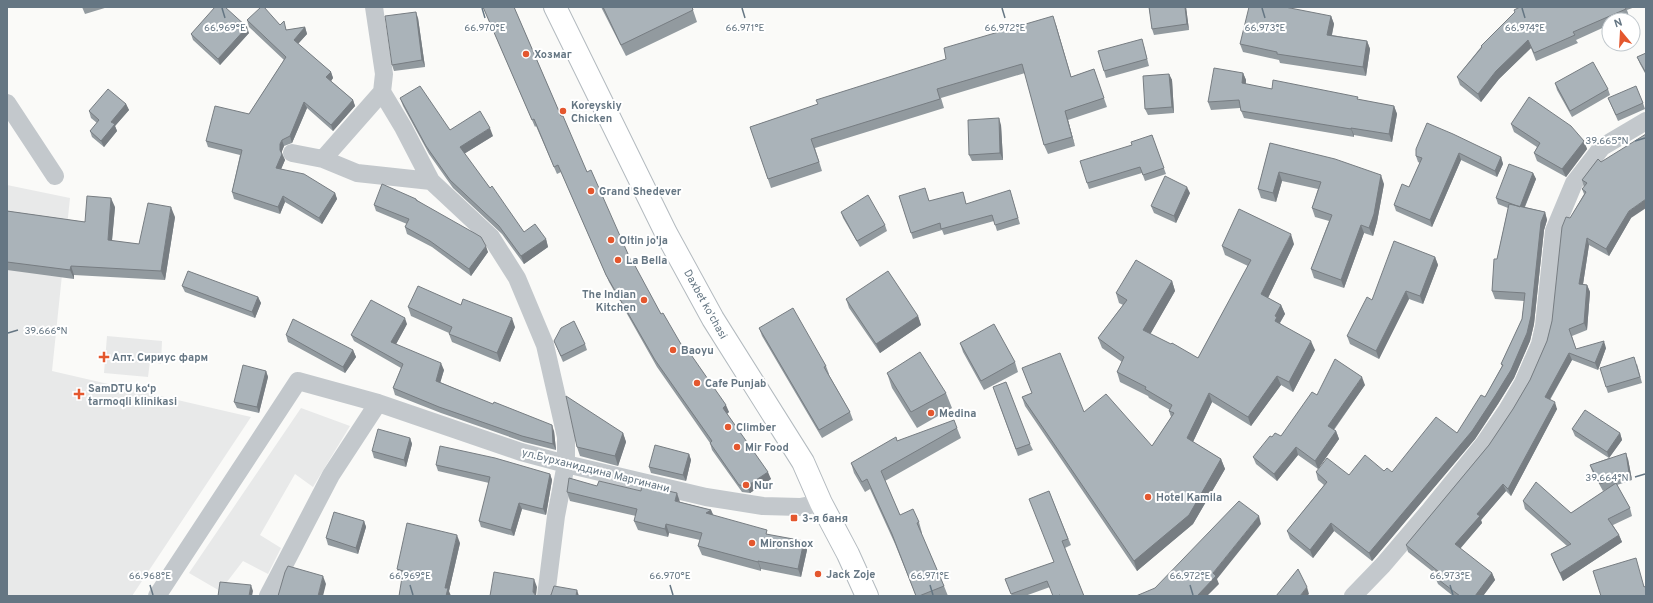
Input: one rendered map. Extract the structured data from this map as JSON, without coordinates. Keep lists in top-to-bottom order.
{
  "streets": {
    "main road": ["Daxbet ko'chasi"],
    "street": ["ул.Бурханиддина Маргинани"]
  },
  "crossings": [
    ["Daxbet ko'chasi", "ул.Бурханиддина Маргинани"]
  ],
  "places": {
    "other": [
      "Хозмаг",
      "Koreyskiy Chicken",
      "Grand Shedever",
      "Oltin jo'ja",
      "La Bella",
      "The Indian Kitchen",
      "Baoyu",
      "Cafe Punjab",
      "Medina",
      "Climber",
      "Mir Food",
      "Nur",
      "Hotel Kamila",
      "Mironshox",
      "Jack Zoje"
    ],
    "health": ["Апт. Сириус фарм", "SamDTU ko‘p tarmoqli klinikasi"],
    "transit": ["3-я баня"]
  },
  "north": "top",
  "coordinates": [
    "66.969°E",
    "66.970°E",
    "66.971°E",
    "66.972°E",
    "66.973°E",
    "66.974°E",
    "39.665°N",
    "39.666°N",
    "39.664°N",
    "66.968°E"
  ]
}
